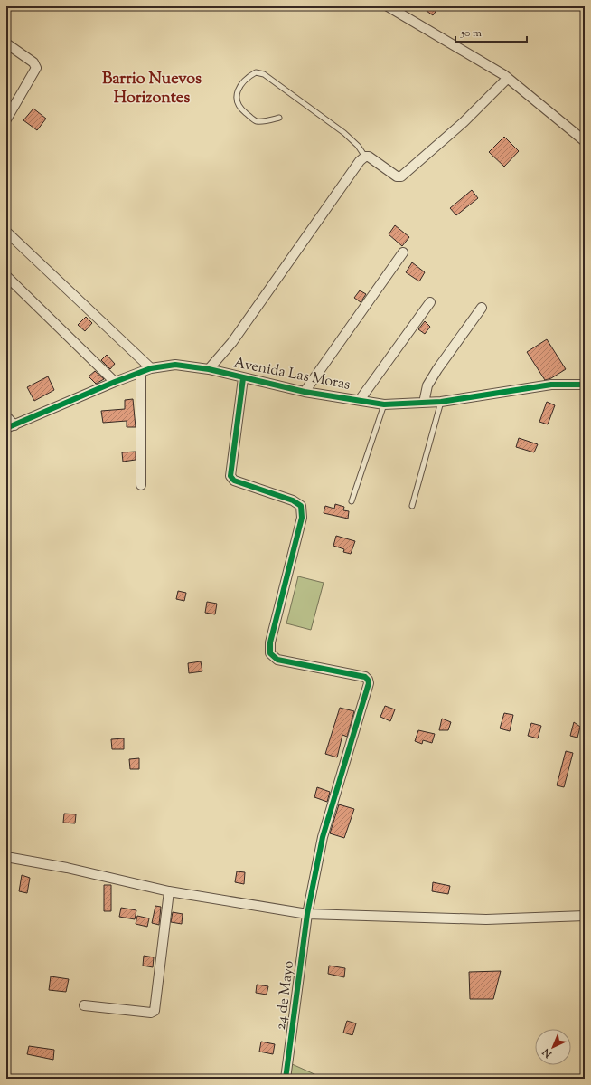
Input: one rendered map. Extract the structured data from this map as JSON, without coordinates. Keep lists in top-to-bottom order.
{
  "streets": {
    "street": ["Avenida Las Moras", "24 de Mayo"]
  },
  "crossings": [
    ["Avenida Las Moras", "24 de Mayo"]
  ],
  "districts": ["Barrio Nuevos Horizontes"],
  "scale_bar": "50 m",
  "north": "bottom left"
}
